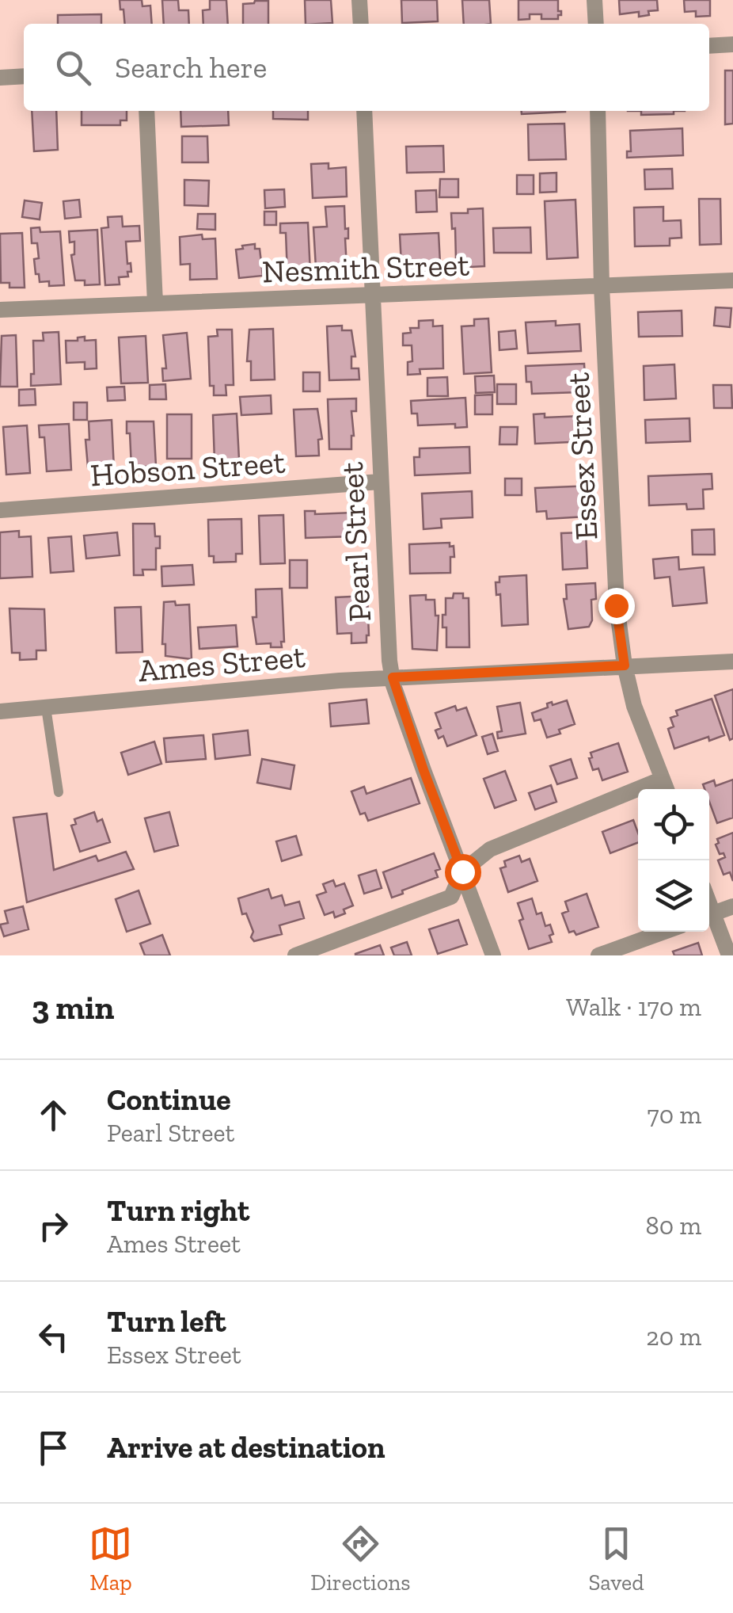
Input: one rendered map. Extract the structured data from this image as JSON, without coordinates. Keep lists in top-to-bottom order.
{
  "streets": {
    "street": [
      "Nesmith Street",
      "Essex Street",
      "Hobson Street",
      "Pearl Street",
      "Ames Street"
    ]
  },
  "crossings": [
    ["Nesmith Street", "Essex Street"],
    ["Nesmith Street", "Pearl Street"],
    ["Essex Street", "Ames Street"],
    ["Hobson Street", "Pearl Street"],
    ["Pearl Street", "Ames Street"]
  ],
  "page": {
    "search": "Search here",
    "heading": ["3 min", "Walk · 170 m"],
    "list": [
      ["Continue", "Pearl Street", "70 m"],
      ["Turn right", "Ames Street", "80 m"],
      ["Turn left", "Essex Street", "20 m"],
      "Arrive at destination"
    ],
    "nav": ["Map", "Directions", "Saved"]
  }
}
